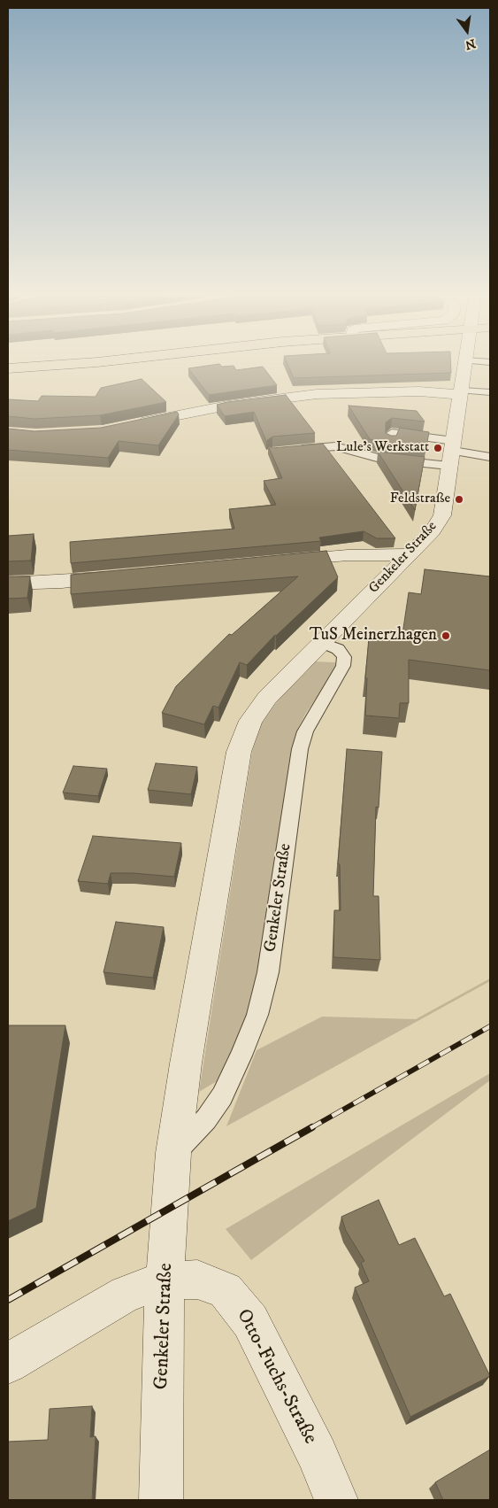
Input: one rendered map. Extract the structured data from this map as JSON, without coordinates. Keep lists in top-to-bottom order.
{
  "streets": {
    "street": ["Genkeler Straße", "Otto-Fuchs-Straße"]
  },
  "crossings": [
    ["Genkeler Straße", "Otto-Fuchs-Straße"]
  ],
  "places": ["Lule's Werkstatt", "Feldstraße", "TuS Meinerzhagen"],
  "north": "bottom"
}
